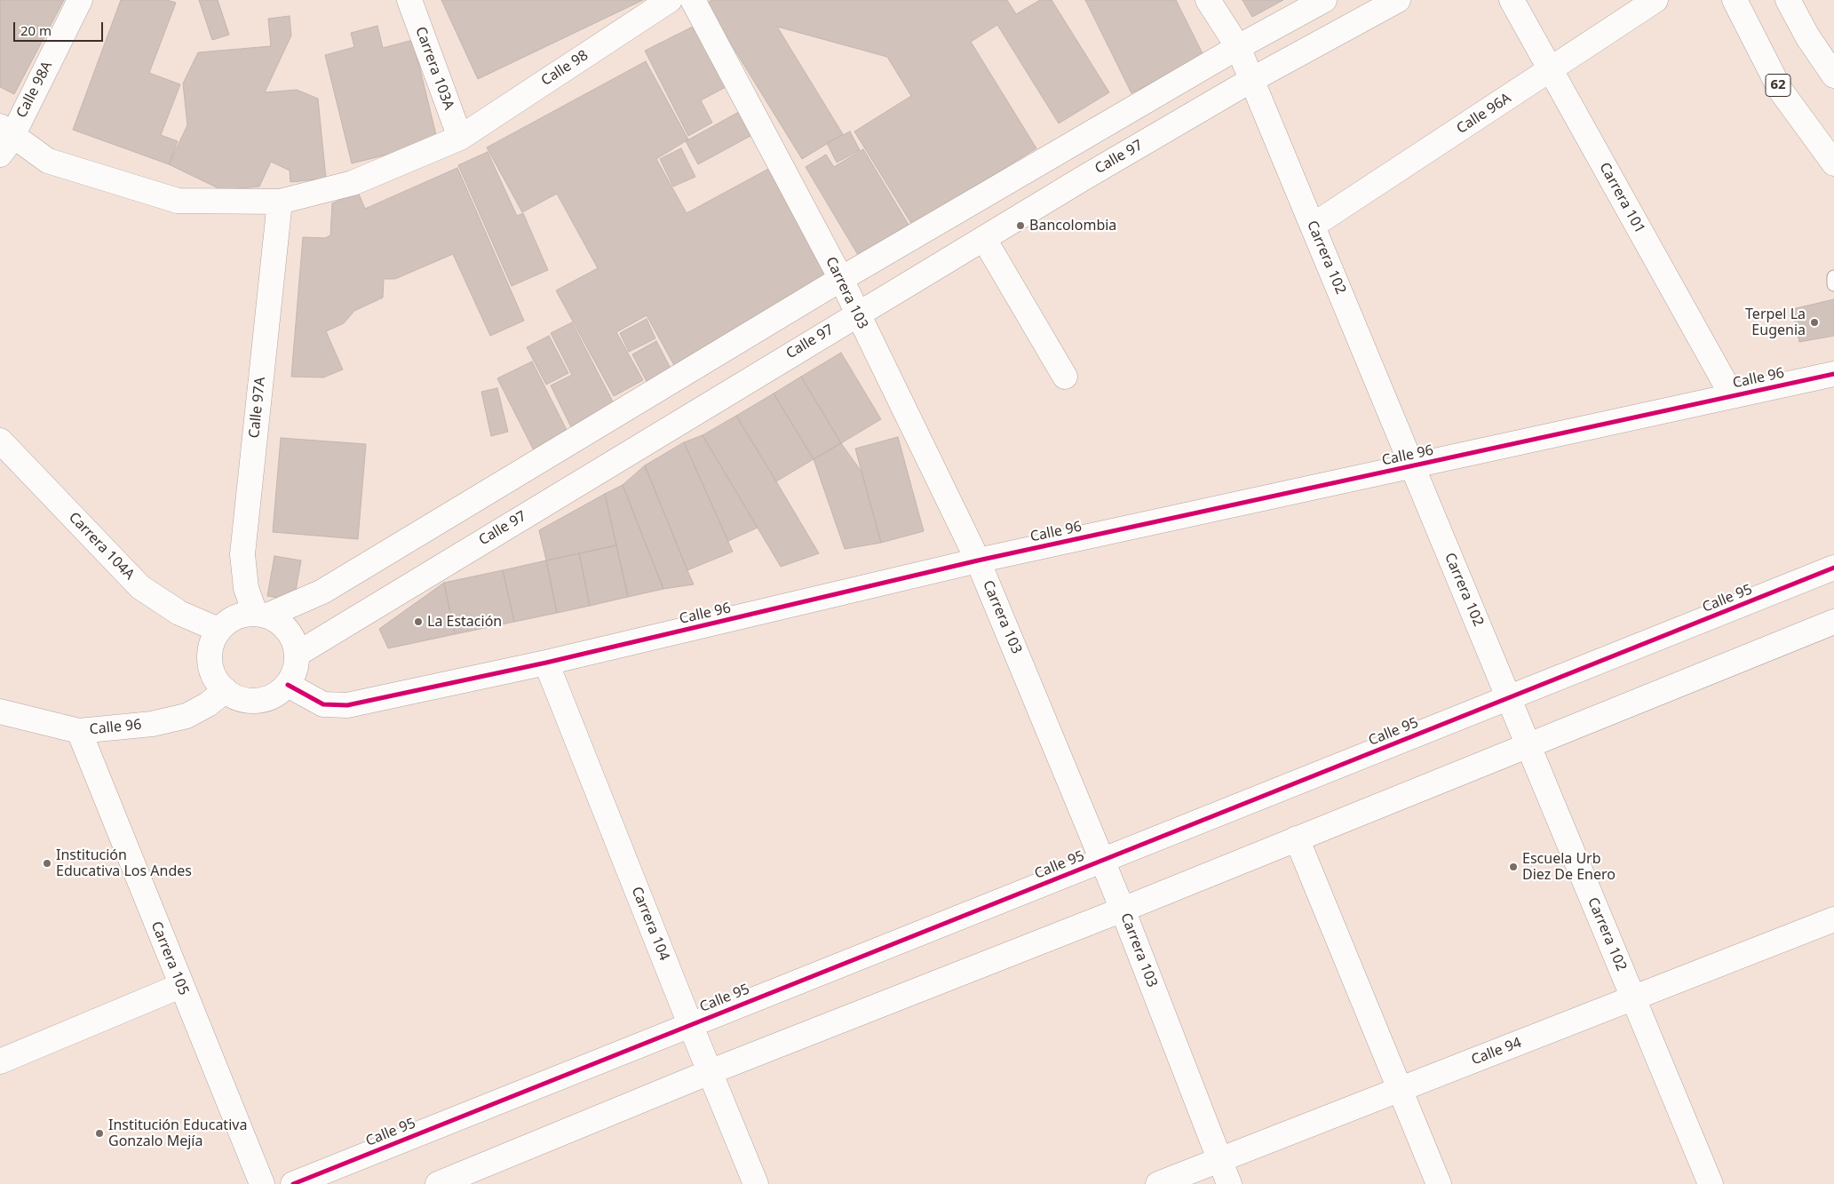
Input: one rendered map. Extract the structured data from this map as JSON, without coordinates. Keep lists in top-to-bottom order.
{
  "streets": {
    "main road": [
      "Carrera 103A",
      "Calle 98",
      "62",
      "Calle 98A",
      "Calle 96A",
      "Calle 97",
      "Carrera 101",
      "Carrera 102",
      "Carrera 103",
      "Calle 96",
      "Calle 97A",
      "Carrera 104A",
      "Calle 95",
      "Carrera 104",
      "Carrera 105",
      "Calle 94"
    ]
  },
  "crossings": [
    ["Carrera 103A", "Calle 98"],
    ["Calle 98", "Calle 98A"],
    ["Calle 98", "Calle 97A"],
    ["Calle 96A", "Carrera 101"],
    ["Calle 96A", "Carrera 102"],
    ["Calle 97", "Carrera 102"],
    ["Calle 97", "Carrera 103"],
    ["Calle 97", "Calle 96"],
    ["Calle 97", "Calle 97A"],
    ["Calle 97", "Carrera 104A"],
    ["Carrera 101", "Calle 96"],
    ["Carrera 102", "Calle 96"],
    ["Carrera 102", "Calle 95"],
    ["Carrera 102", "Calle 94"],
    ["Carrera 103", "Calle 96"],
    ["Carrera 103", "Calle 95"],
    ["Carrera 103", "Calle 94"],
    ["Calle 96", "Calle 97A"],
    ["Calle 96", "Carrera 104A"],
    ["Calle 96", "Carrera 104"],
    ["Calle 96", "Carrera 105"],
    ["Calle 97A", "Carrera 104A"],
    ["Calle 95", "Carrera 104"]
  ],
  "places": [
    "Bancolombia",
    "Terpel La Eugenia",
    "La Estación",
    "Institución Educativa Los Andes",
    "Escuela Urb Diez De Enero",
    "Institución Educativa Gonzalo Mejía"
  ],
  "scale_bar": "20 m"
}
